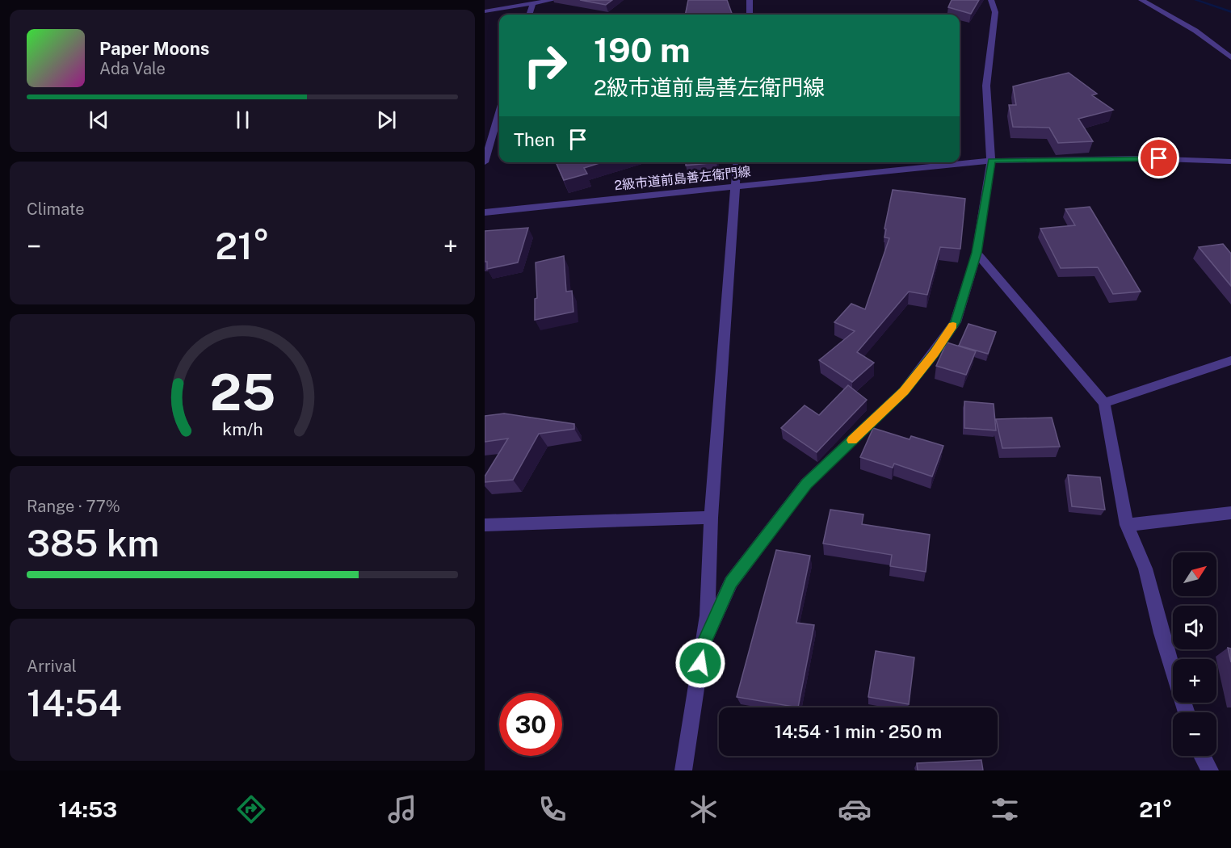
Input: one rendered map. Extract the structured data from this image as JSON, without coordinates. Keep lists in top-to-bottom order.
{
  "streets": {
    "street": ["2級市道前島善左衛門線"]
  },
  "north": "top right",
  "page": {
    "turn": ["190 m", "2級市道前島善左衛門線"],
    "song": ["Paper Moons", "Ada Vale"],
    "then": "Then",
    "tile": [
      "Climate",
      ["Range · 77%", "385 km"],
      ["Arrival", "14:54"]
    ],
    "heat": ["−", "21°", "+"],
    "map_buttons": ["+", "−"],
    "limit": "30",
    "trip": "14:54 · 1 min · 250 m",
    "tabs": ["14:53", "21°"],
    "gauge": ["25", "km/h"]
  }
}
